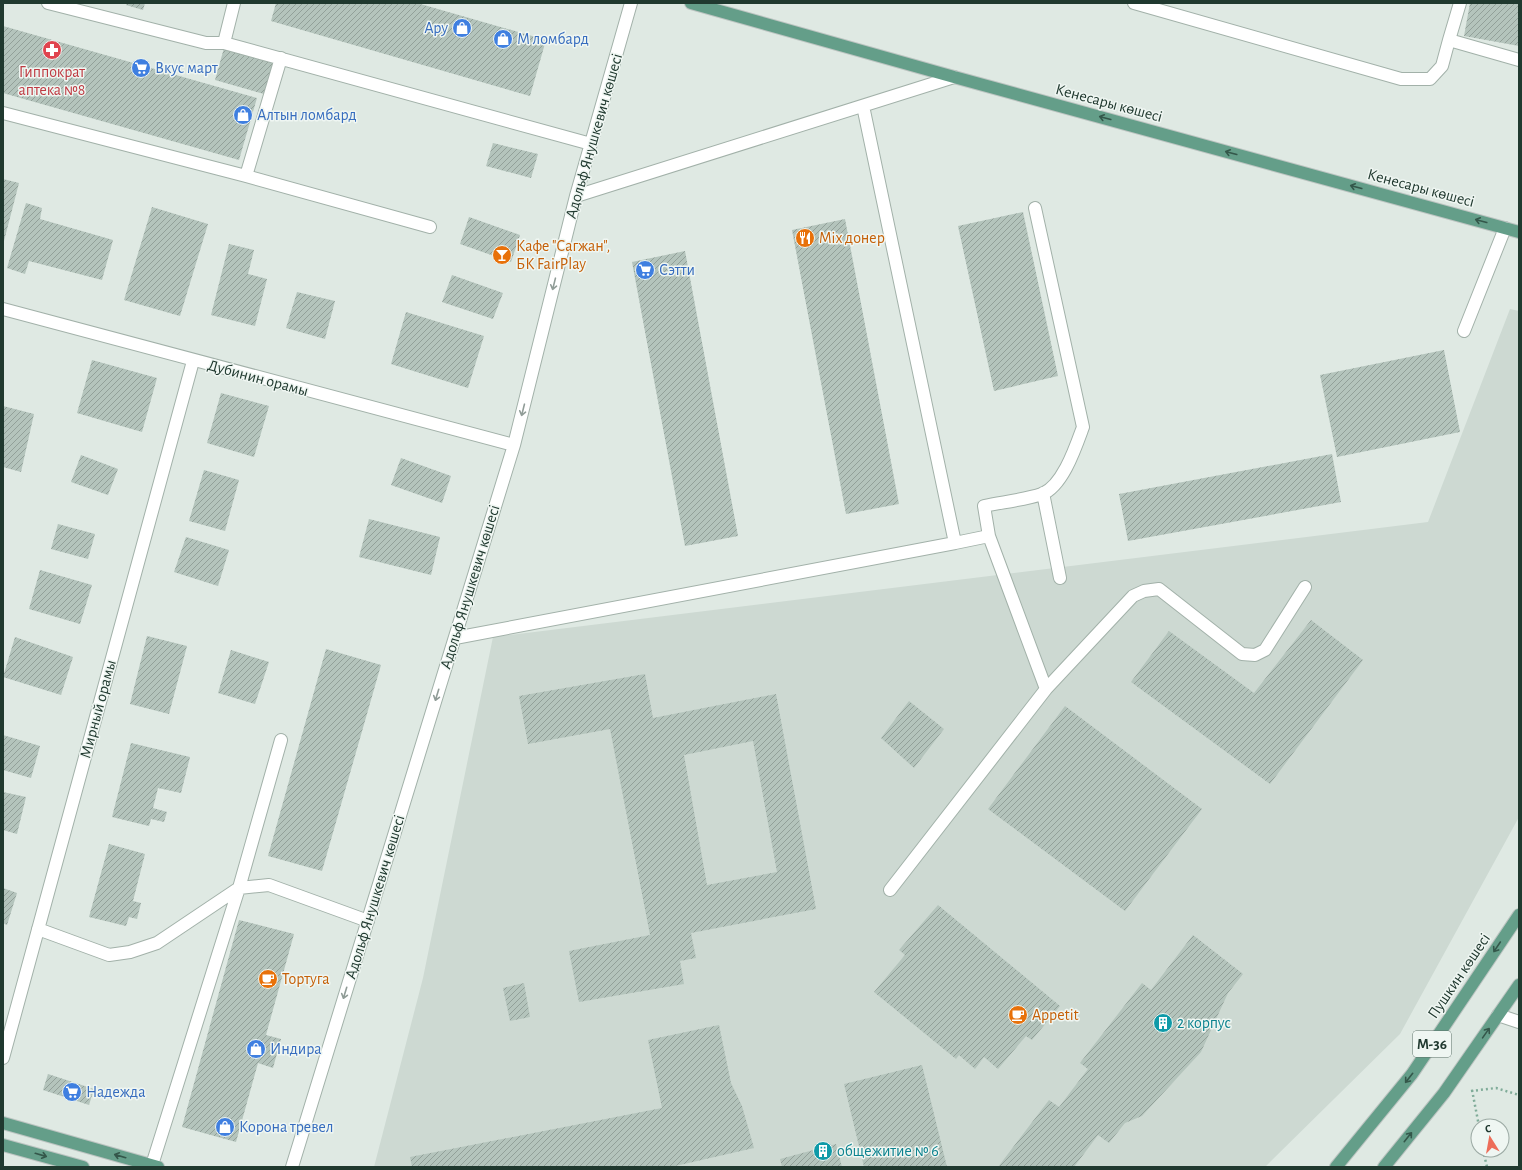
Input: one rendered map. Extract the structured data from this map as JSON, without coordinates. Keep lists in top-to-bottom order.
{
  "streets": {
    "main road": ["Кенесары көшесі", "Пушкин көшесі", "M-36"],
    "street": ["Адольф Янушкевич көшесі", "Дубинин орамы", "Мирный орамы"]
  },
  "crossings": [
    ["Адольф Янушкевич көшесі", "Дубинин орамы"],
    ["Дубинин орамы", "Мирный орамы"]
  ],
  "one_way": ["Кенесары көшесі", "Адольф Янушкевич көшесі"],
  "places": {
    "shop": [
      "Ару",
      "М ломбард",
      "Алтын ломбард",
      "Индира",
      "Корона тревел"
    ],
    "pharmacy": ["Гиппократ аптека №8"],
    "supermarket": ["Вкус март", "Сэтти", "Надежда"],
    "restaurant": ["Mix донер"],
    "bar": ["Кафе \"Сагжан\", БК FairPlay"],
    "cafe": ["Тортуга", "Appetit"],
    "building": ["2 корпус", "общежитие № 6"]
  },
  "north": "top"
}
